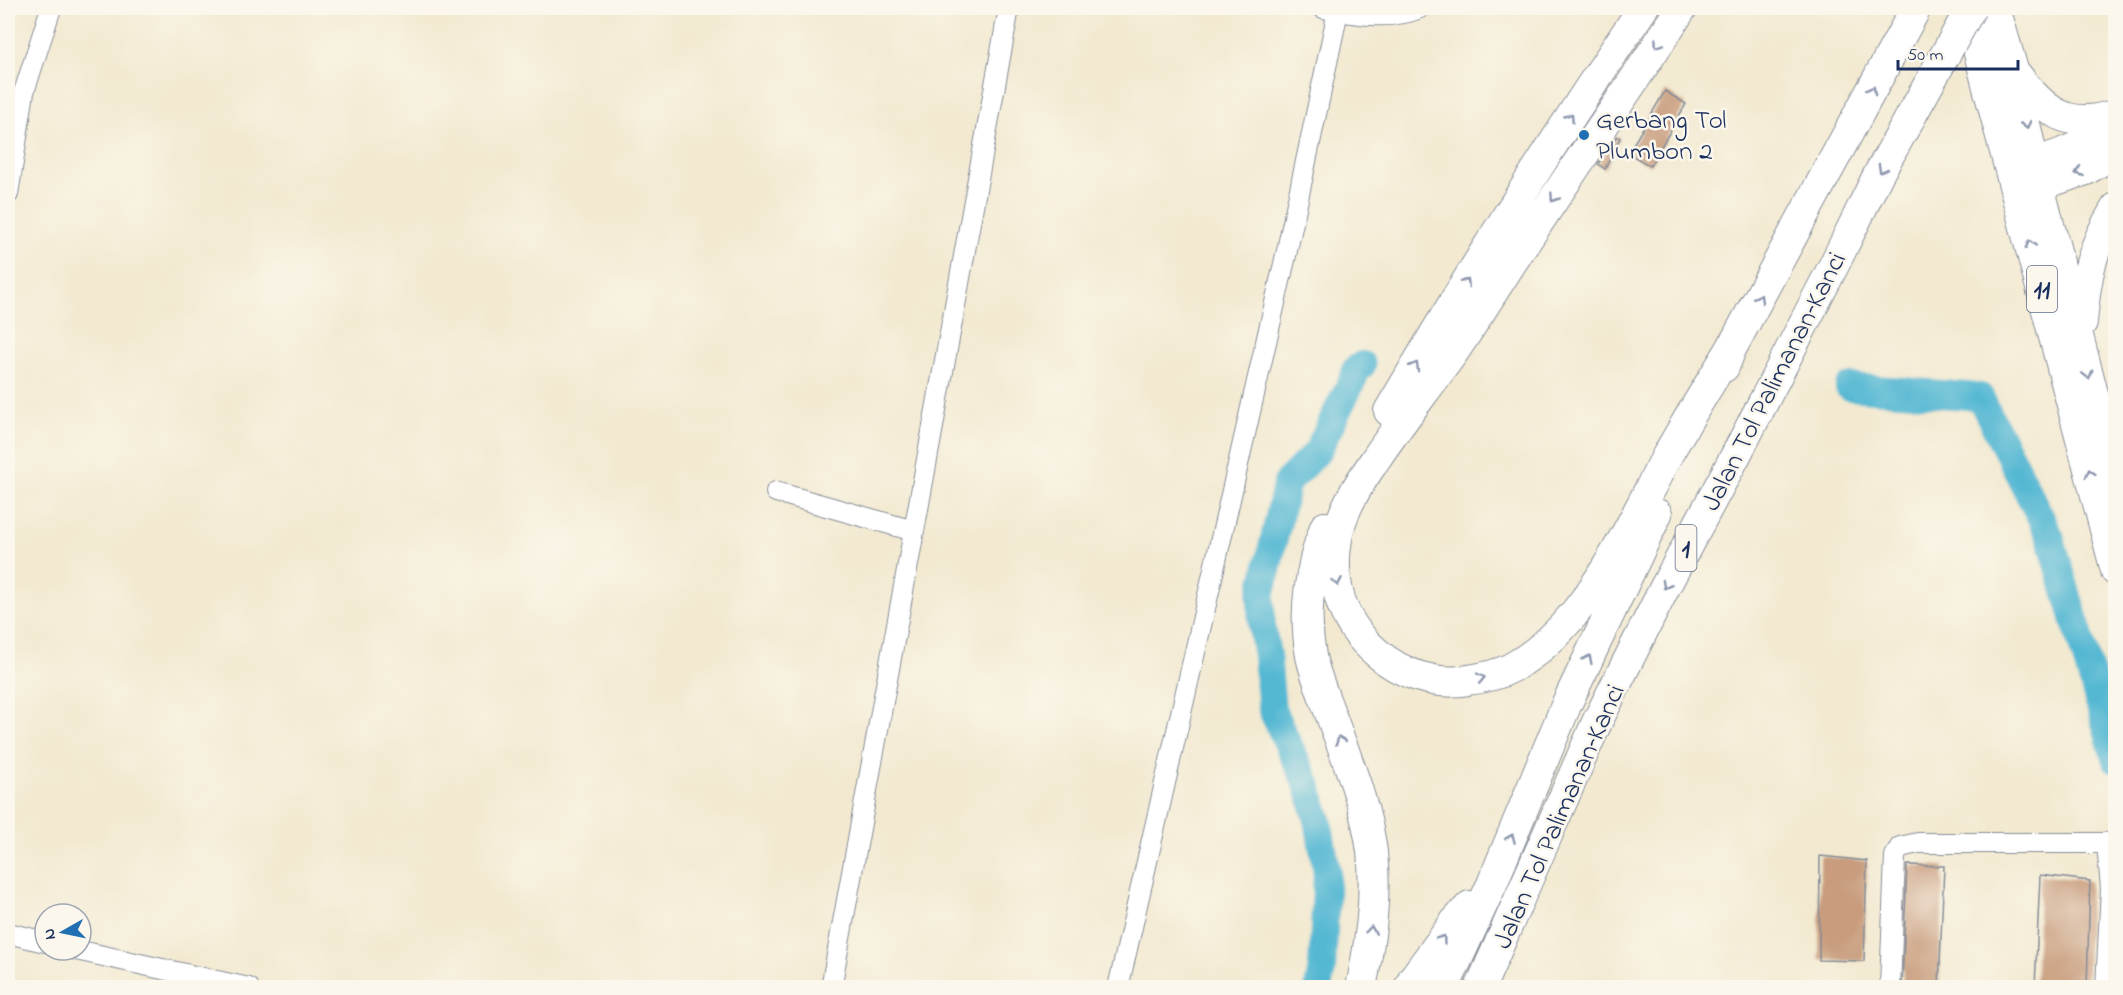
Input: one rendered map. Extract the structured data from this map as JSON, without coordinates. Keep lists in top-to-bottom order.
{
  "streets": {
    "highway": ["11", "Jalan Tol Palimanan–Kanci", "1"]
  },
  "crossings": [
    ["11", "Jalan Tol Palimanan–Kanci"]
  ],
  "places": ["Gerbang Tol Plumbon 2"],
  "scale_bar": "50 m",
  "north": "left"
}
